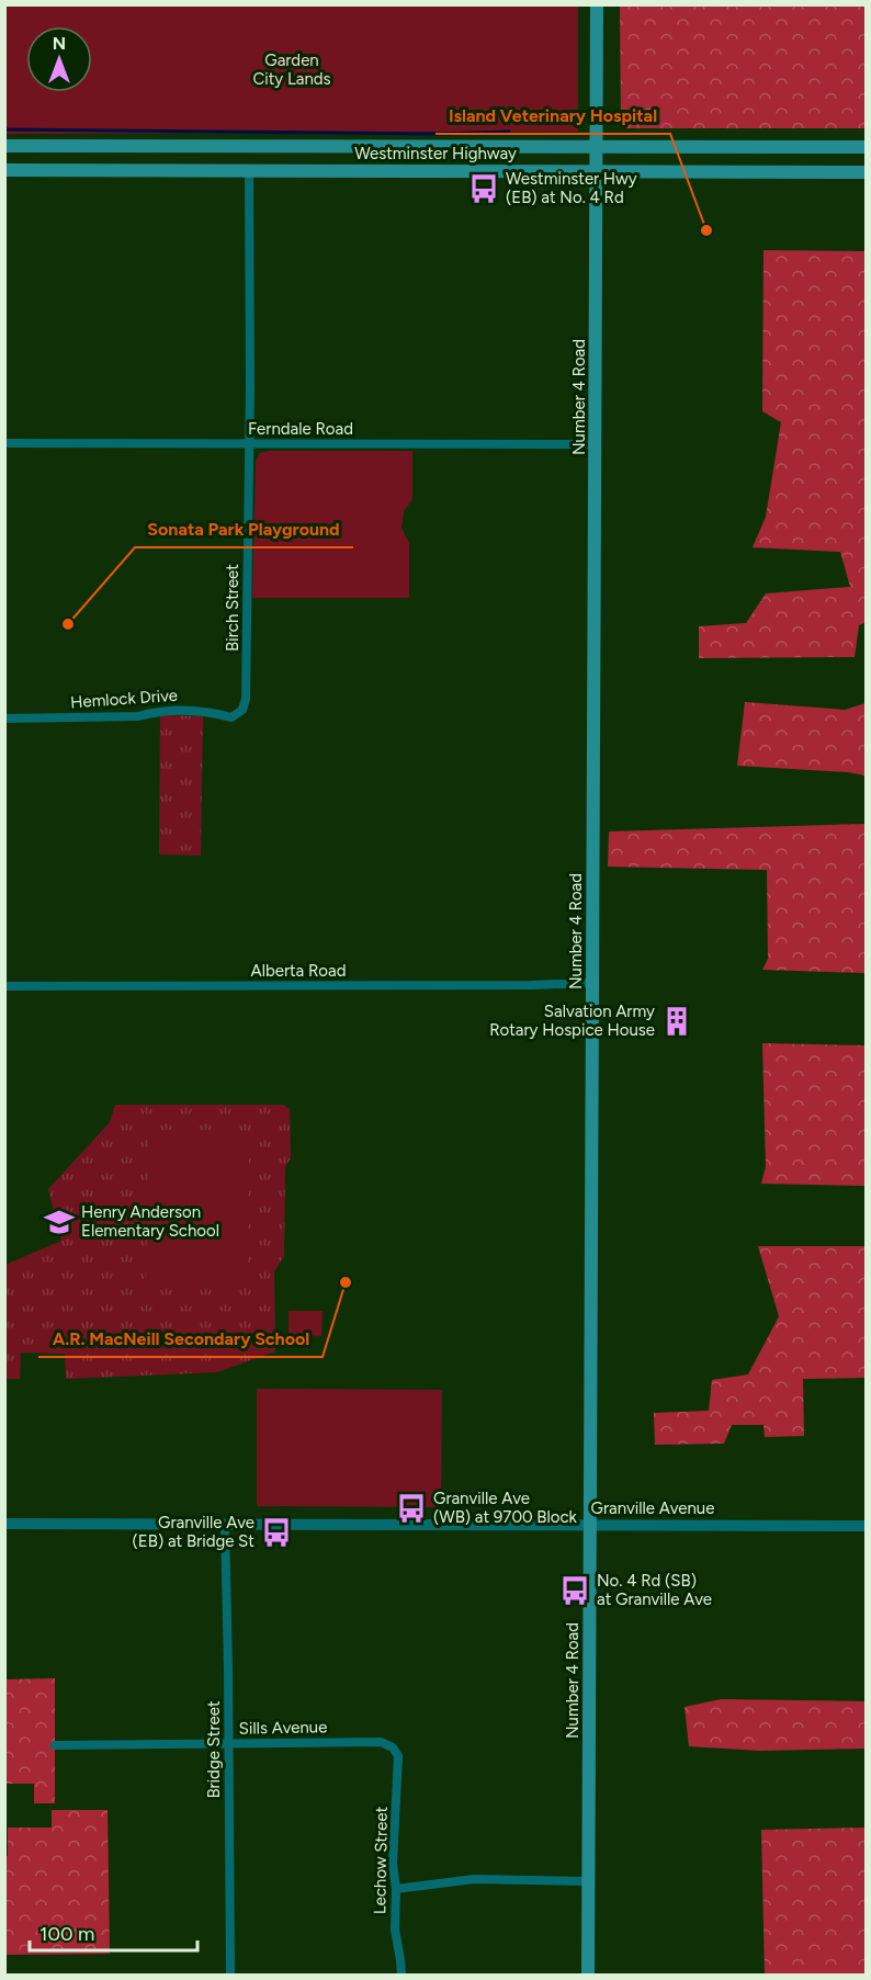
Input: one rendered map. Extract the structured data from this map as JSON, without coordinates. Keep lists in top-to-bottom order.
{
  "streets": {
    "main road": ["Westminster Highway", "Number 4 Road"],
    "street": [
      "Ferndale Road",
      "Birch Street",
      "Hemlock Drive",
      "Alberta Road",
      "Granville Avenue",
      "Sills Avenue",
      "Bridge Street",
      "Lechow Street"
    ]
  },
  "crossings": [
    ["Westminster Highway", "Number 4 Road"],
    ["Westminster Highway", "Birch Street"],
    ["Number 4 Road", "Ferndale Road"],
    ["Number 4 Road", "Alberta Road"],
    ["Number 4 Road", "Granville Avenue"],
    ["Ferndale Road", "Birch Street"],
    ["Birch Street", "Hemlock Drive"],
    ["Granville Avenue", "Bridge Street"],
    ["Sills Avenue", "Bridge Street"],
    ["Sills Avenue", "Lechow Street"]
  ],
  "parks": ["Garden City Lands"],
  "places": {
    "bus stop": [
      "Westminster Hwy (EB) at No. 4 Rd",
      "Granville Ave (WB) at 9700 Block",
      "Granville Ave (EB) at Bridge St",
      "No. 4 Rd (SB) at Granville Ave"
    ],
    "other": ["Island Veterinary Hospital", "Sonata Park Playground", "A.R. MacNeill Secondary School"],
    "building": ["Salvation Army Rotary Hospice House"],
    "school or university": ["Henry Anderson Elementary School"]
  },
  "scale_bar": "100 m",
  "north": "top"
}
